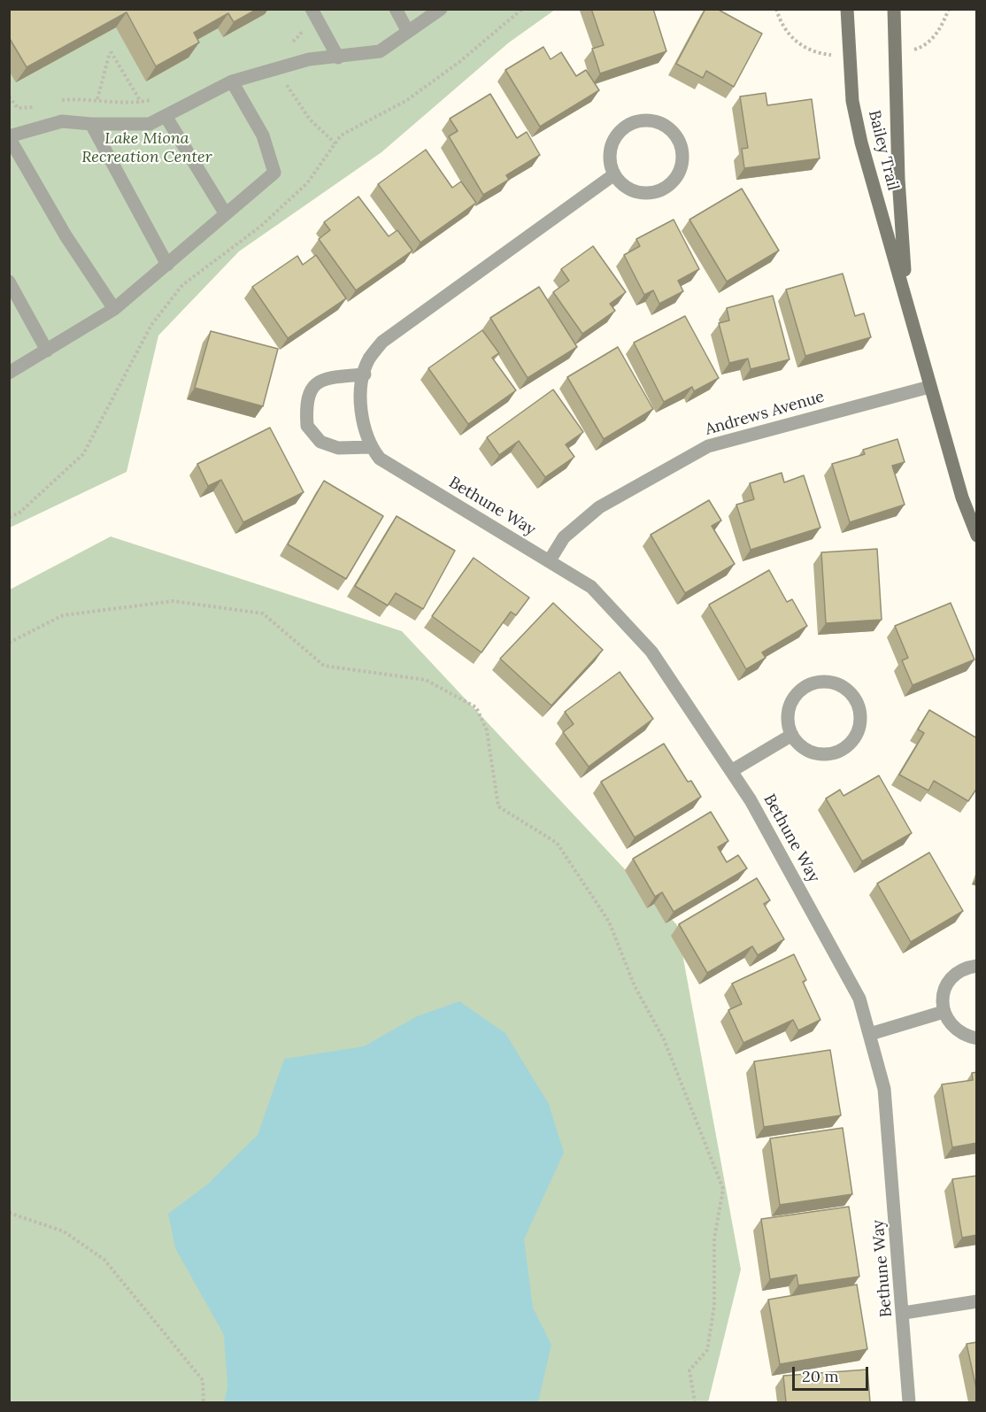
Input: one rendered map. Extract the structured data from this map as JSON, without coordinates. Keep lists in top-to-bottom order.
{
  "streets": {
    "street": ["Bailey Trail", "Andrews Avenue", "Bethune Way"]
  },
  "crossings": [
    ["Bailey Trail", "Andrews Avenue"],
    ["Andrews Avenue", "Bethune Way"]
  ],
  "parks": ["Lake Miona Recreation Center"],
  "scale_bar": "20 m"
}
